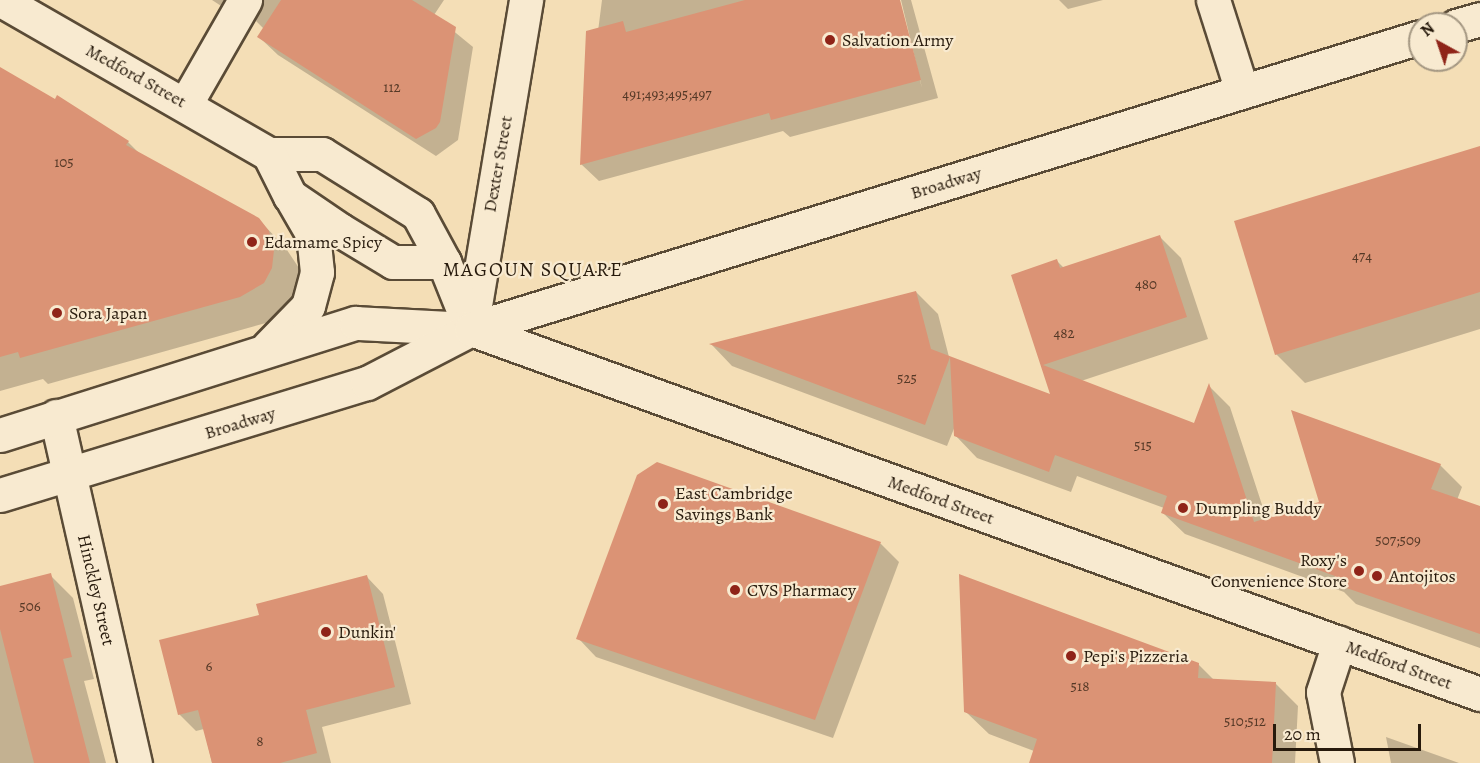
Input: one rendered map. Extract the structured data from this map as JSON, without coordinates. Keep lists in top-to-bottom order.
{
  "streets": {
    "main road": [
      "Medford Street",
      "Dexter Street",
      "Broadway",
      "Hinckley Street"
    ]
  },
  "crossings": [
    ["Medford Street", "Dexter Street"],
    ["Medford Street", "Broadway"],
    ["Dexter Street", "Broadway"],
    ["Broadway", "Hinckley Street"]
  ],
  "districts": ["MAGOUN SQUARE"],
  "places": [
    "Salvation Army",
    "Edamame Spicy",
    "Sora Japan",
    "East Cambridge Savings Bank",
    "Dumpling Buddy",
    "Roxy's Convenience Store",
    "Antojitos",
    "CVS Pharmacy",
    "Dunkin'",
    "Pepi's Pizzeria"
  ],
  "house_numbers": [
    "112",
    "491;493;495;497",
    "105",
    "474",
    "480",
    "482",
    "525",
    "515",
    "507;509",
    "506",
    "6",
    "518",
    "510;512",
    "8"
  ],
  "scale_bar": "20 m",
  "north": "top left"
}
